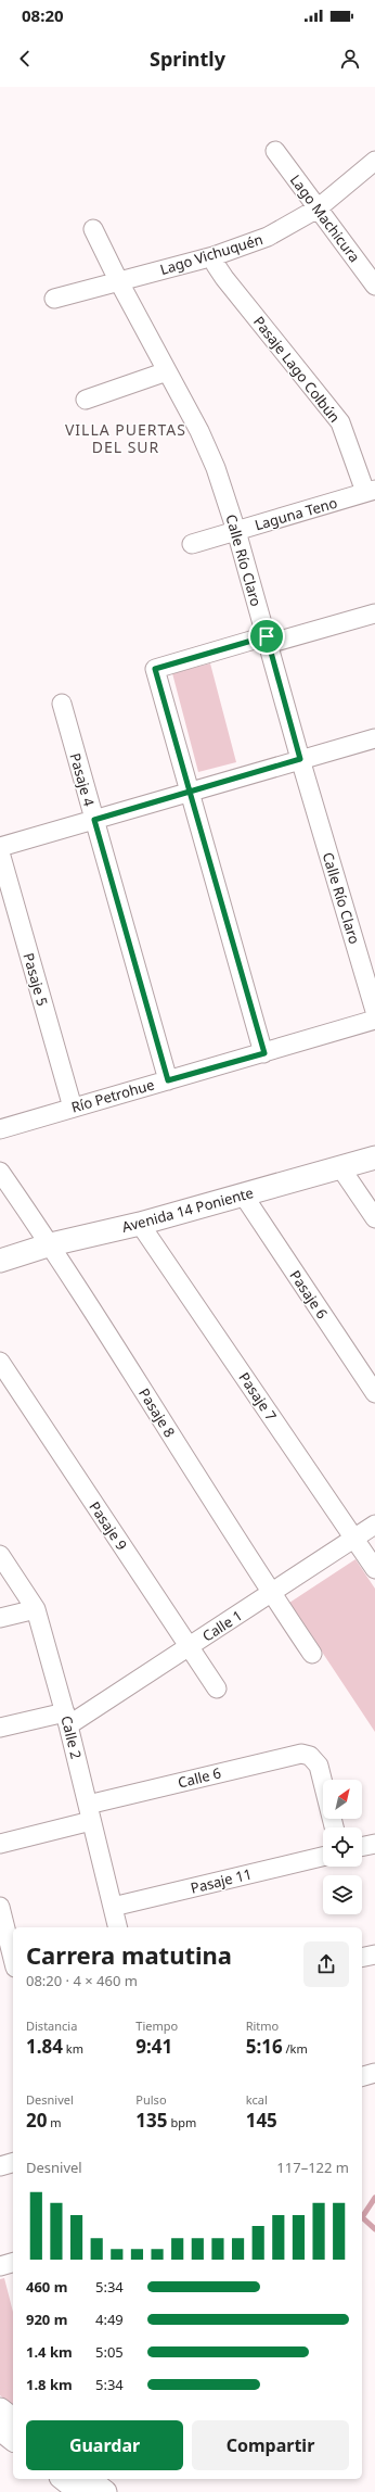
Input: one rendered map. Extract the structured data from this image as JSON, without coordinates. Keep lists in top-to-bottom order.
{
  "streets": {
    "street": [
      "Lago Machicura",
      "Lago Vichuquén",
      "Pasaje Lago Colbún",
      "Laguna Teno",
      "Calle Río Claro",
      "Pasaje 4",
      "Pasaje 5",
      "Río Petrohue",
      "Avenida 14 Poniente",
      "Pasaje 6",
      "Pasaje 7",
      "Pasaje 8",
      "Pasaje 9",
      "Calle 1",
      "Calle 2",
      "Calle 6",
      "Pasaje 11"
    ]
  },
  "crossings": [
    ["Lago Machicura", "Lago Vichuquén"],
    ["Lago Vichuquén", "Pasaje Lago Colbún"],
    ["Lago Vichuquén", "Calle Río Claro"],
    ["Pasaje Lago Colbún", "Laguna Teno"],
    ["Laguna Teno", "Calle Río Claro"],
    ["Pasaje 4", "Río Petrohue"],
    ["Pasaje 5", "Río Petrohue"],
    ["Avenida 14 Poniente", "Pasaje 6"],
    ["Avenida 14 Poniente", "Pasaje 7"],
    ["Avenida 14 Poniente", "Pasaje 8"],
    ["Pasaje 7", "Calle 1"],
    ["Pasaje 8", "Calle 1"],
    ["Pasaje 9", "Calle 1"],
    ["Calle 1", "Calle 2"],
    ["Calle 2", "Calle 6"],
    ["Calle 2", "Pasaje 11"]
  ],
  "districts": ["VILLA PUERTAS DEL SUR"],
  "north": "top right",
  "page": {
    "status": "08:20",
    "header": "Sprintly",
    "heading": ["Carrera matutina", "08:20 · 4 × 460 m"],
    "stats": [
      ["Distancia", "1.84 km"],
      ["Tiempo", "9:41"],
      ["Ritmo", "5:16 /km"],
      ["Desnivel", "20 m"],
      ["Pulso", "135 bpm"],
      ["kcal", "145"]
    ],
    "chart": ["Desnivel", "117–122 m"],
    "list": [
      {
        "name": "460 m",
        "note": "5:34"
      },
      {
        "name": "920 m",
        "note": "4:49"
      },
      {
        "name": "1.4 km",
        "note": "5:05"
      },
      {
        "name": "1.8 km",
        "note": "5:34"
      }
    ],
    "buttons": ["Guardar", "Compartir"]
  }
}
